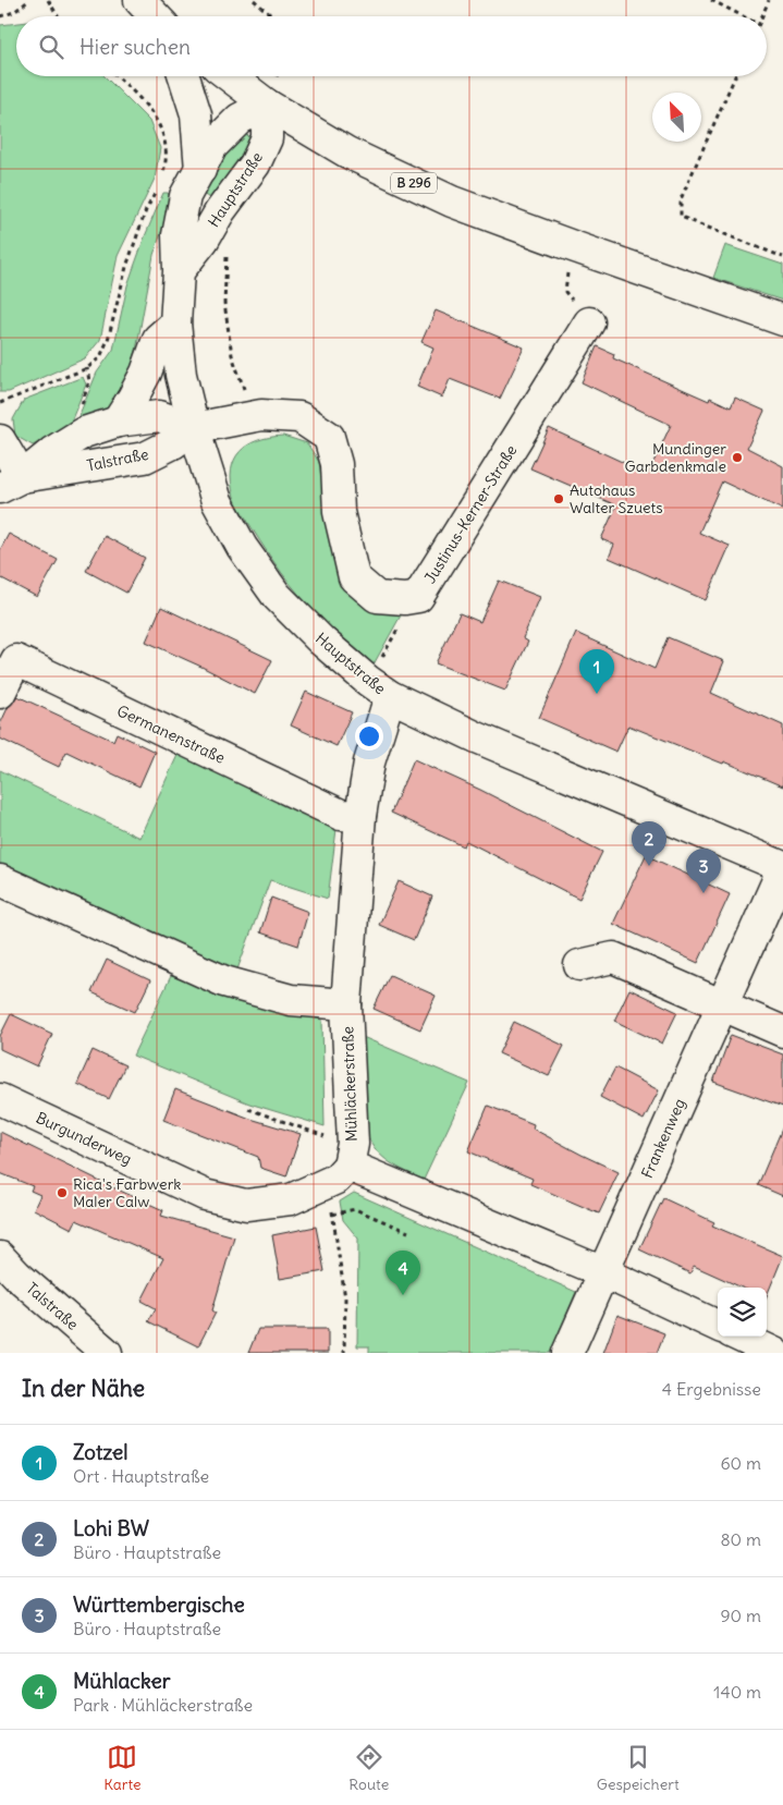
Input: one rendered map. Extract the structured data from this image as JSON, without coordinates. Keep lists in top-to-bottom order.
{
  "streets": {
    "street": [
      "B 296",
      "Hauptstraße",
      "Talstraße",
      "Justinus-Kerner-Straße",
      "Germanenstraße",
      "Mühläckerstraße",
      "Burgunderweg",
      "Frankenweg"
    ]
  },
  "crossings": [
    ["B 296", "Hauptstraße"],
    ["Hauptstraße", "Talstraße"],
    ["Hauptstraße", "Mühläckerstraße"],
    ["Hauptstraße", "Frankenweg"],
    ["Germanenstraße", "Mühläckerstraße"],
    ["Mühläckerstraße", "Burgunderweg"]
  ],
  "places": ["Mundinger Garbdenkmale", "Autohaus Walter Szuets", "Rica's Farbwerk Maler Calw"],
  "north": "top left",
  "page": {
    "search": "Hier suchen",
    "pins": [
      "1",
      "2",
      "3",
      "4"
    ],
    "heading": ["In der Nähe", "4 Ergebnisse"],
    "list": [
      {
        "mark": "1",
        "name": "Zotzel",
        "note": "Ort · Hauptstraße",
        "value": "60 m"
      },
      {
        "mark": "2",
        "name": "Lohi BW",
        "note": "Büro · Hauptstraße",
        "value": "80 m"
      },
      {
        "mark": "3",
        "name": "Württembergische",
        "note": "Büro · Hauptstraße",
        "value": "90 m"
      },
      {
        "mark": "4",
        "name": "Mühlacker",
        "note": "Park · Mühläckerstraße",
        "value": "140 m"
      }
    ],
    "nav": ["Karte", "Route", "Gespeichert"]
  }
}
